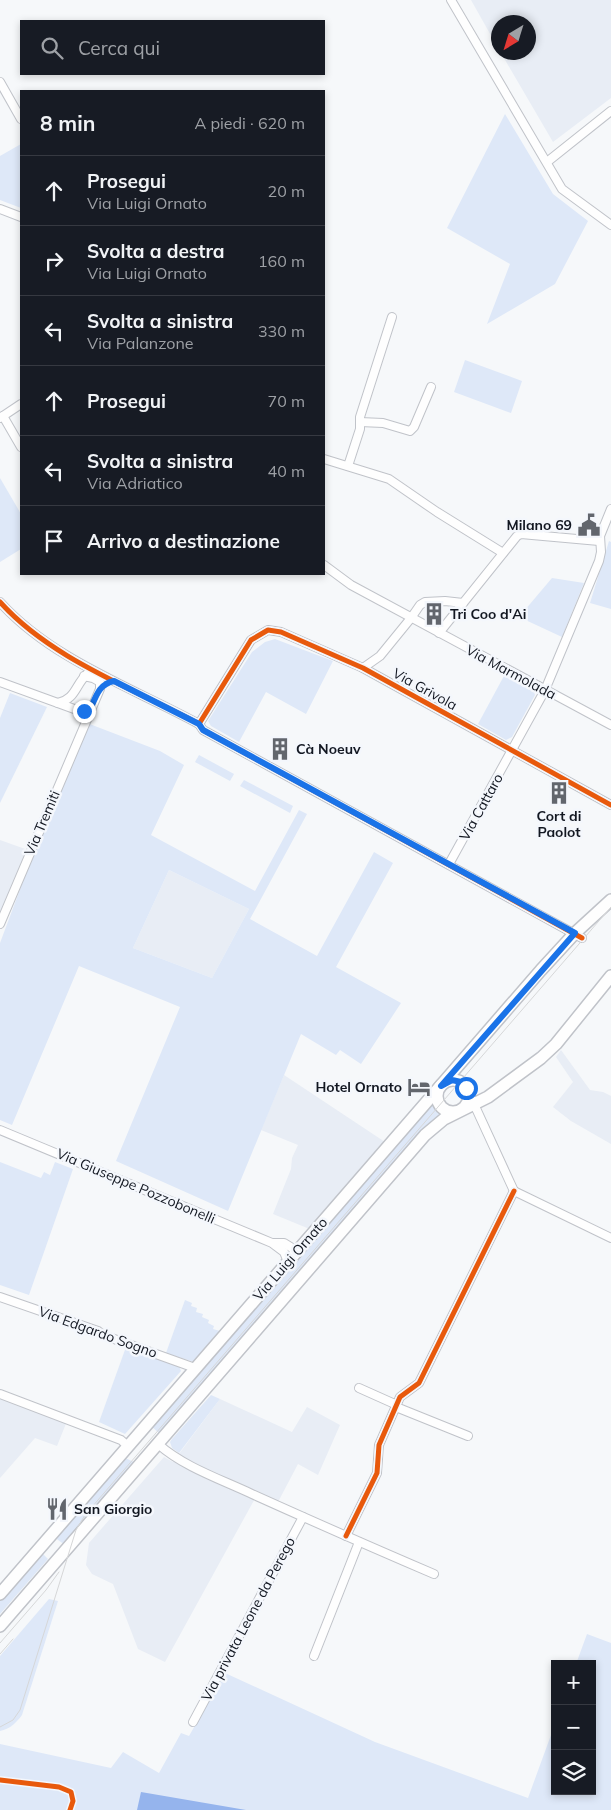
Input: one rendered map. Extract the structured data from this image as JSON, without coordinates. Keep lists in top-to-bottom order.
{
  "streets": {
    "main road": ["Via Luigi Ornato"],
    "street": [
      "Via Marmolada",
      "Via Grivola",
      "Via Cattaro",
      "Via Tremiti",
      "Via Giuseppe Pozzobonelli",
      "Via Edgardo Sogno",
      "Via privata Leone da Perego"
    ]
  },
  "crossings": [
    ["Via Marmolada", "Via Cattaro"],
    ["Via Grivola", "Via Cattaro"],
    ["Via Giuseppe Pozzobonelli", "Via Luigi Ornato"],
    ["Via Luigi Ornato", "Via Edgardo Sogno"]
  ],
  "places": {
    "public building": ["Milano 69"],
    "building": ["Tri Coo d'Ai", "Cà Noeuv", "Cort di Paolot"],
    "hotel": ["Hotel Ornato"],
    "restaurant": ["San Giorgio"]
  },
  "north": "bottom left",
  "page": {
    "search": "Cerca qui",
    "heading": ["8 min", "A piedi · 620 m"],
    "list": [
      ["Prosegui", "Via Luigi Ornato", "20 m"],
      ["Svolta a destra", "Via Luigi Ornato", "160 m"],
      ["Svolta a sinistra", "Via Palanzone", "330 m"],
      ["Prosegui", "70 m"],
      ["Svolta a sinistra", "Via Adriatico", "40 m"],
      "Arrivo a destinazione"
    ],
    "map_buttons": ["+", "−"]
  }
}
